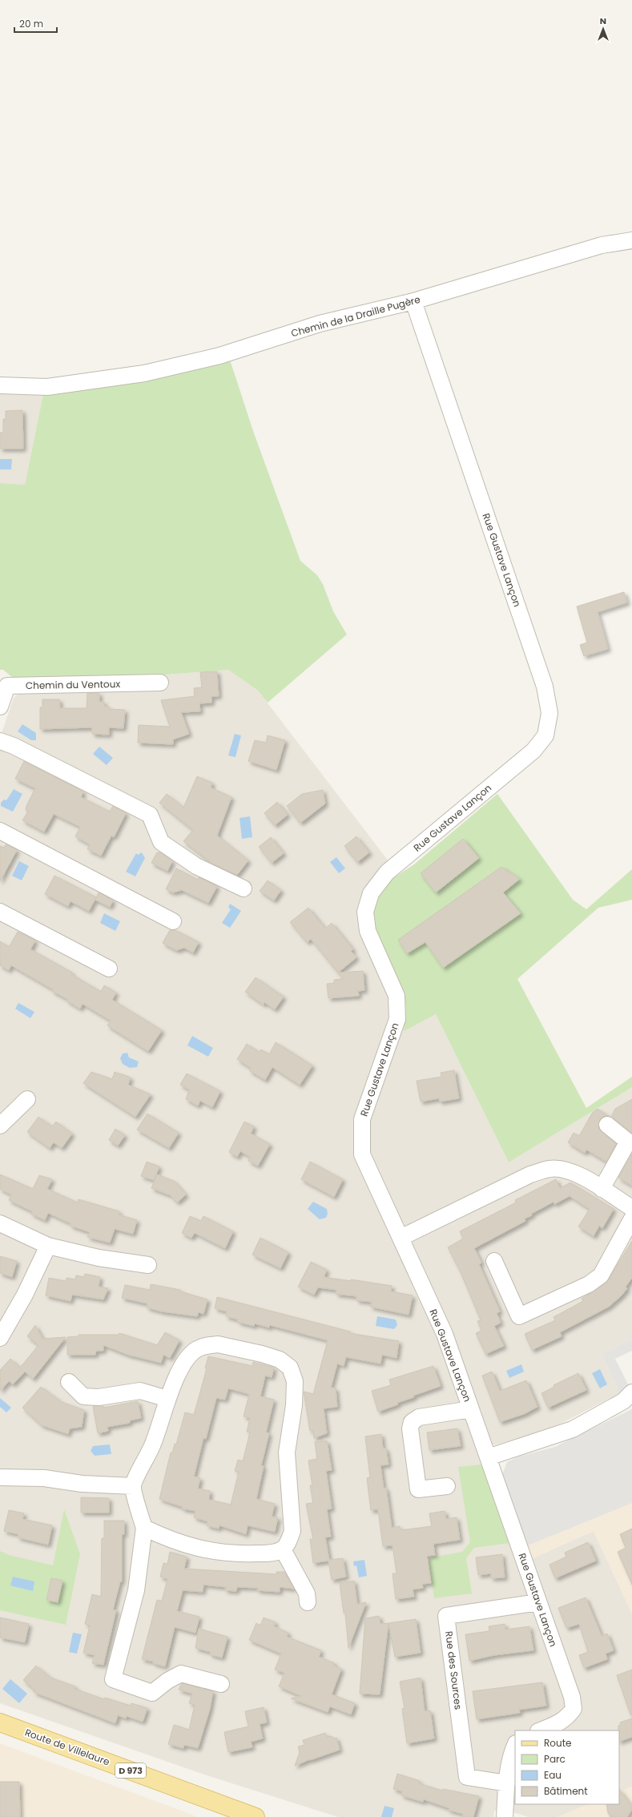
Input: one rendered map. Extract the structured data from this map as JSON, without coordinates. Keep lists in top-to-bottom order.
{
  "streets": {
    "main road": ["Route de Villelaure", "D 973"],
    "street": [
      "Chemin de la Draille Pugère",
      "Rue Gustave Lançon",
      "Chemin du Ventoux",
      "Rue des Sources"
    ]
  },
  "crossings": [
    ["Chemin de la Draille Pugère", "Rue Gustave Lançon"],
    ["Rue Gustave Lançon", "Rue des Sources"]
  ],
  "legend": [
    "Route",
    "Parc",
    "Eau",
    "Bâtiment"
  ],
  "scale_bar": "20 m",
  "north": "top"
}
